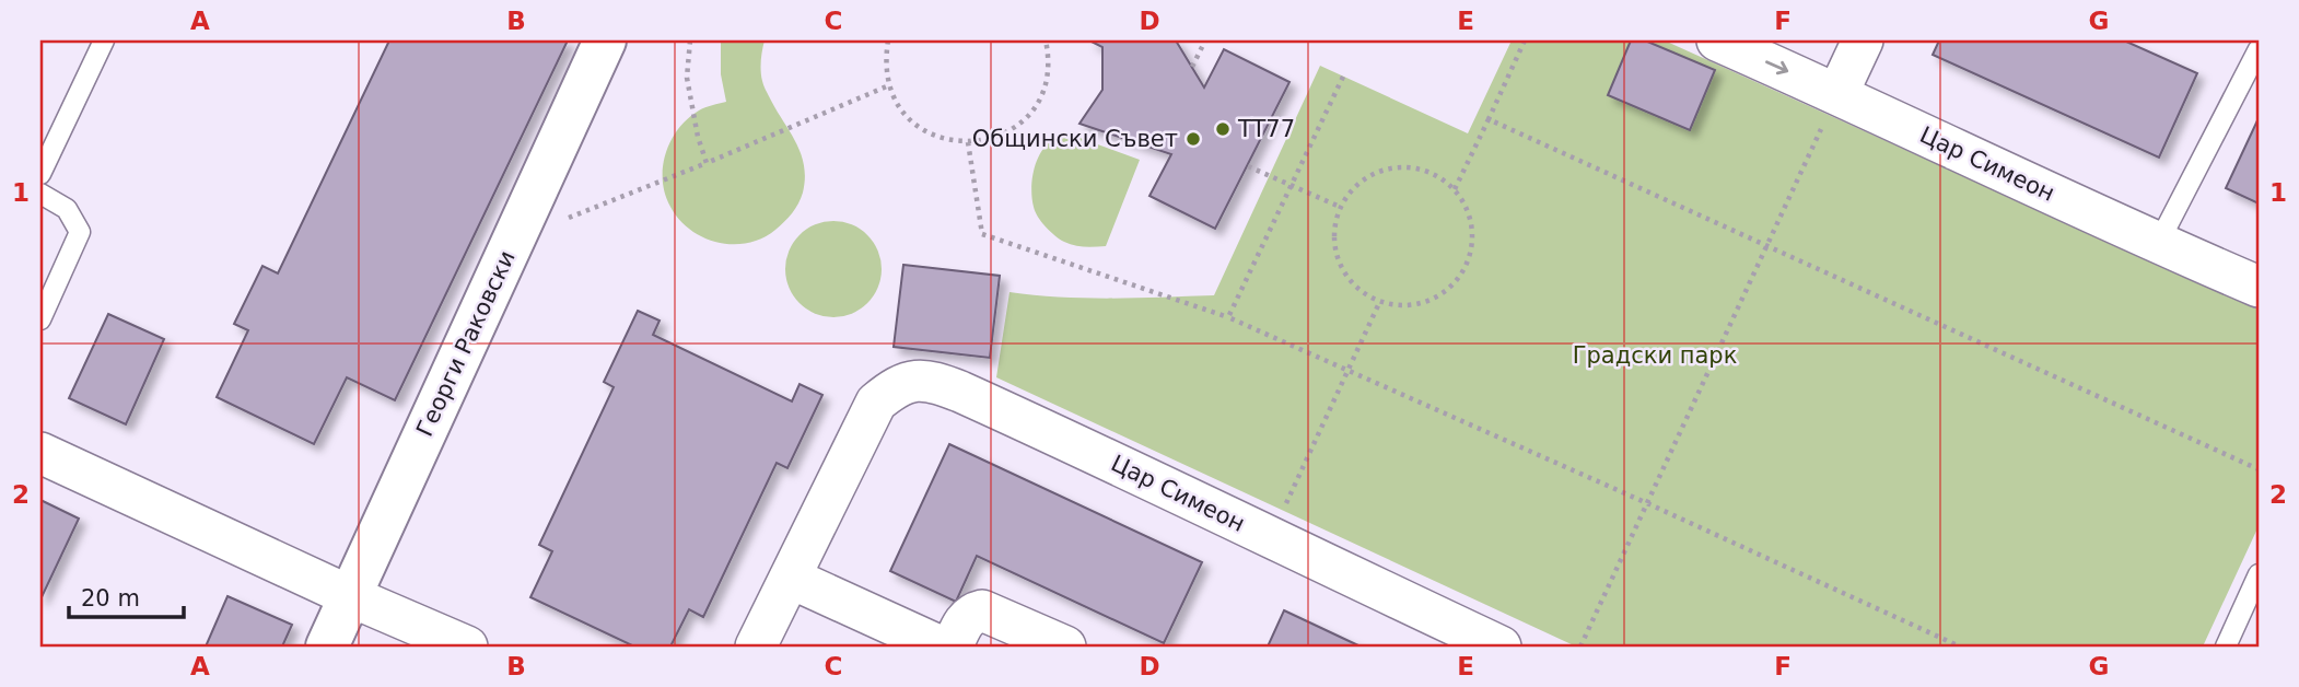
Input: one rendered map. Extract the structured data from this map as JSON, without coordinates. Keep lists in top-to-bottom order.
{
  "streets": {
    "street": ["Цар Симеон", "Георги Раковски"]
  },
  "parks": ["Градски парк"],
  "places": ["TT77", "Общински Съвет"],
  "scale_bar": "20 m",
  "grid": {
    "columns": [
      "A",
      "B",
      "C",
      "D",
      "E",
      "F",
      "G"
    ],
    "rows": ["1", "2"]
  }
}
